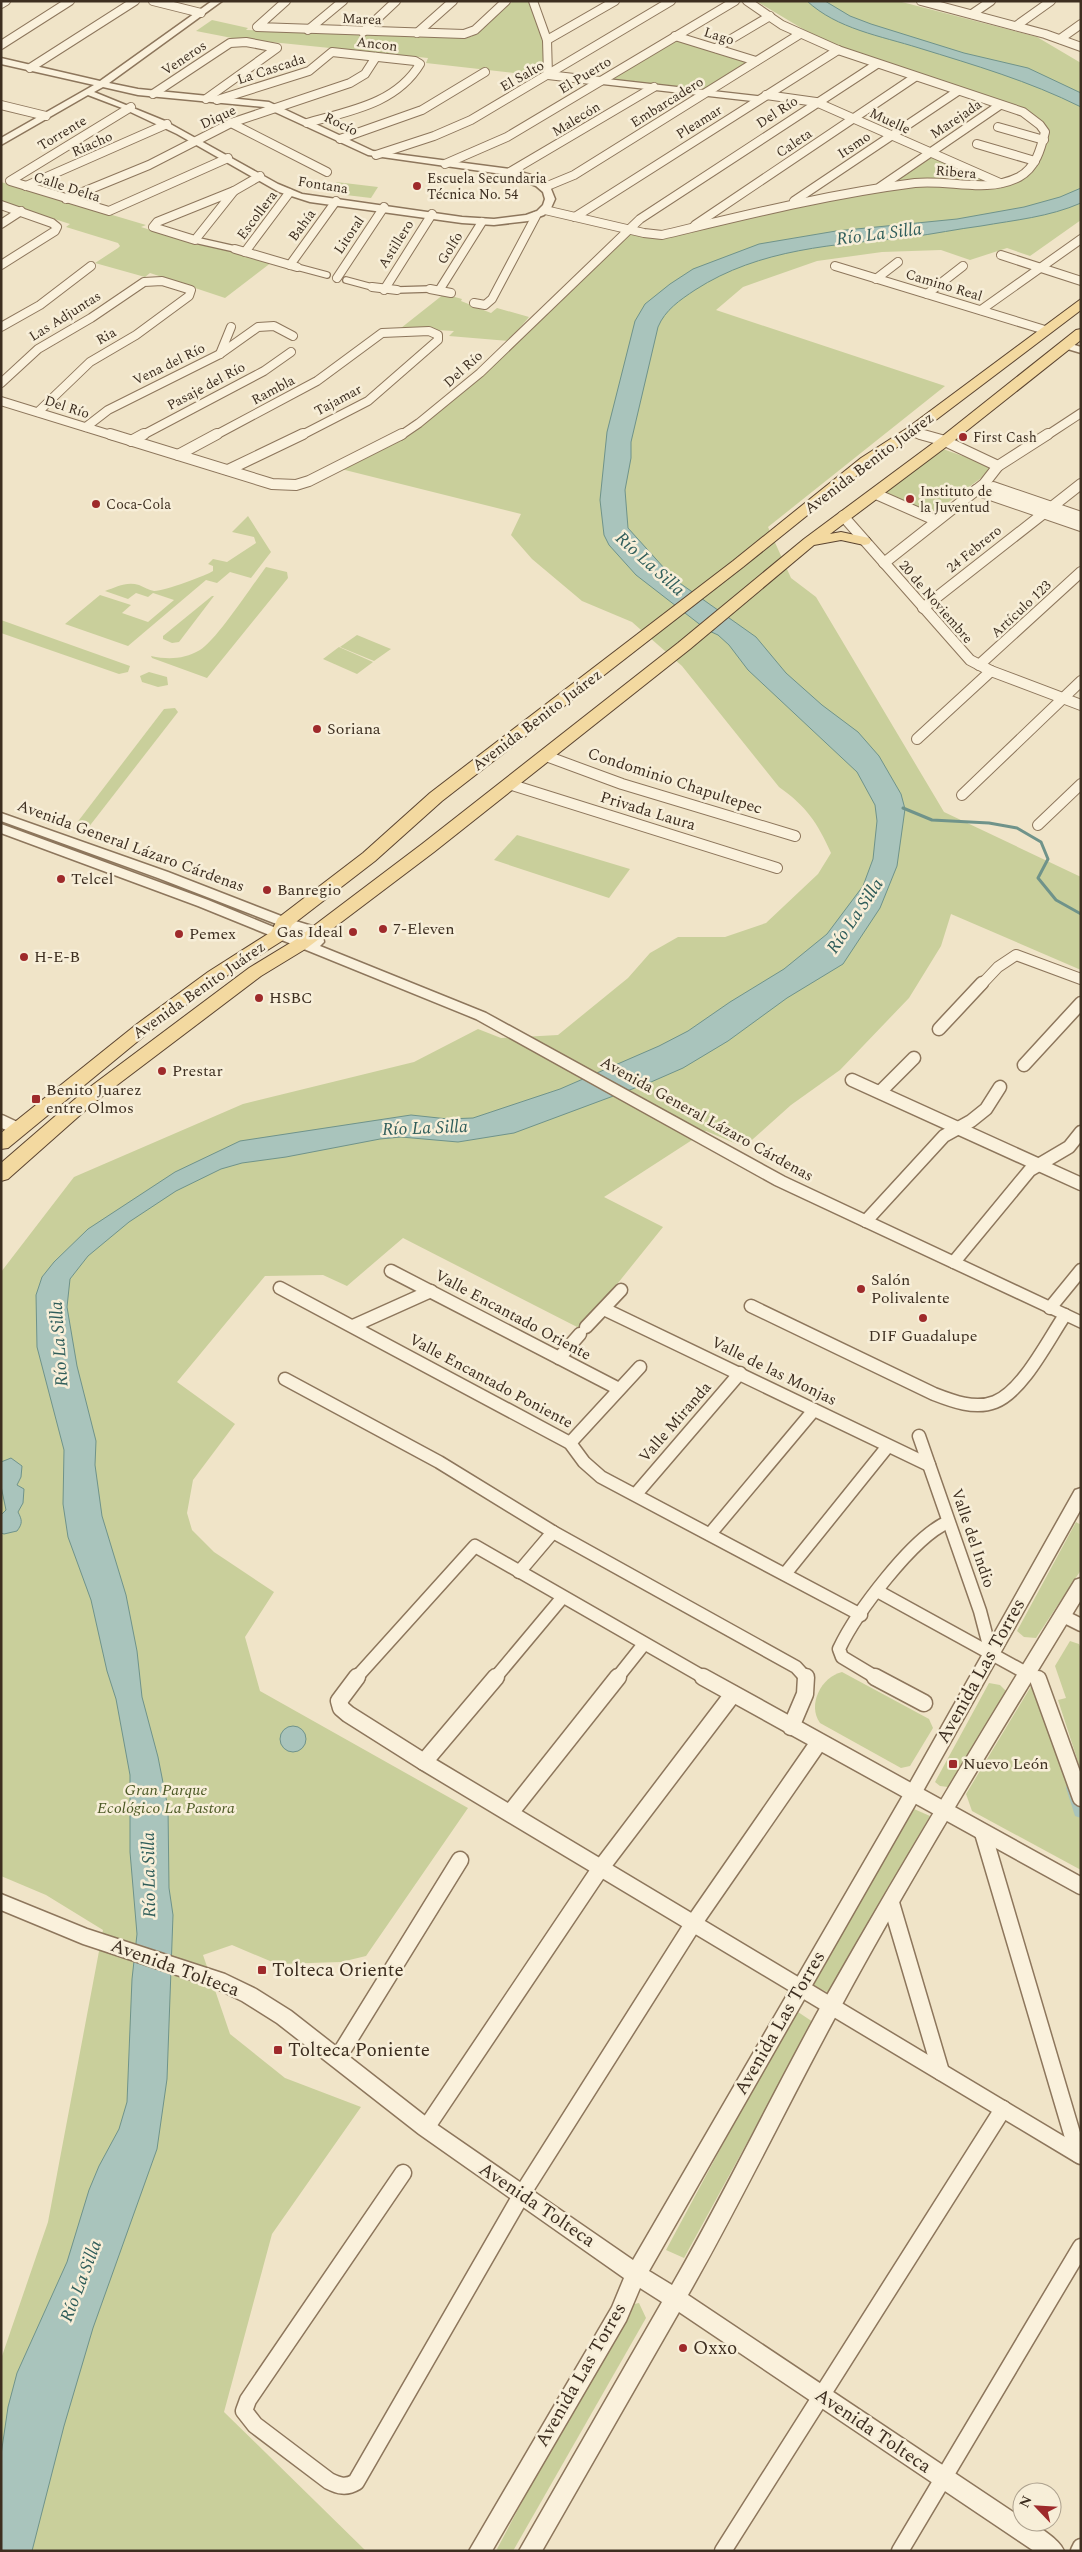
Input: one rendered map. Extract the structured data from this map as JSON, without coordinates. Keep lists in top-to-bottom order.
{
  "streets": {
    "main road": ["Avenida Benito Juárez"],
    "street": [
      "Marea",
      "Lago",
      "Ancon",
      "Veneros",
      "La Cascada",
      "El Puerto",
      "El Salto",
      "Embarcadero",
      "Del Río",
      "Dique",
      "Malecón",
      "Marejada",
      "Muelle",
      "Pleamar",
      "Rocío",
      "Torrente",
      "Caleta",
      "Riacho",
      "Itsmo",
      "Ribera",
      "Fontana",
      "Calle Delta",
      "Escollera",
      "Bahía",
      "Litoral",
      "Astillero",
      "Golfo",
      "Camino Real",
      "Las Adjuntas",
      "Ria",
      "Vena del Río",
      "Pasaje del Río",
      "Rambla",
      "Tajamar",
      "24 Febrero",
      "20 de Noviembre",
      "Artículo 123",
      "Condominio Chapultepec",
      "Privada Laura",
      "Avenida General Lázaro Cárdenas",
      "Valle Encantado Oriente",
      "Valle de las Monjas",
      "Valle Encantado Poniente",
      "Valle Miranda",
      "Valle del Indio",
      "Avenida Las Torres",
      "Avenida Tolteca"
    ]
  },
  "crossings": [
    ["Lago", "El Puerto"],
    ["Lago", "Embarcadero"],
    ["Ancon", "La Cascada"],
    ["Ancon", "Dique"],
    ["Ancon", "Rocío"],
    ["Veneros", "Rocío"],
    ["La Cascada", "Rocío"],
    ["El Puerto", "Rocío"],
    ["El Salto", "Rocío"],
    ["Embarcadero", "Rocío"],
    ["Del Río", "Muelle"],
    ["Del Río", "Ribera"],
    ["Del Río", "Ria"],
    ["Del Río", "Vena del Río"],
    ["Del Río", "Pasaje del Río"],
    ["Del Río", "Rambla"],
    ["Del Río", "Tajamar"],
    ["Dique", "Rocío"],
    ["Dique", "Fontana"],
    ["Dique", "Calle Delta"],
    ["Malecón", "Rocío"],
    ["Marejada", "Muelle"],
    ["Marejada", "Ribera"],
    ["Muelle", "Pleamar"],
    ["Muelle", "Caleta"],
    ["Muelle", "Itsmo"],
    ["Muelle", "Ribera"],
    ["Pleamar", "Ribera"],
    ["Torrente", "Fontana"],
    ["Torrente", "Calle Delta"],
    ["Caleta", "Ribera"],
    ["Riacho", "Fontana"],
    ["Riacho", "Calle Delta"],
    ["Itsmo", "Ribera"],
    ["Ribera", "Fontana"],
    ["Fontana", "Calle Delta"],
    ["Fontana", "Escollera"],
    ["Fontana", "Bahía"],
    ["Fontana", "Litoral"],
    ["Fontana", "Astillero"],
    ["Fontana", "Golfo"],
    ["Camino Real", "Avenida Benito Juárez"],
    ["Las Adjuntas", "Ria"],
    ["Rambla", "Tajamar"],
    ["Avenida Benito Juárez", "20 de Noviembre"],
    ["Avenida Benito Juárez", "Condominio Chapultepec"],
    ["Avenida Benito Juárez", "Privada Laura"],
    ["Avenida Benito Juárez", "Avenida General Lázaro Cárdenas"],
    ["24 Febrero", "20 de Noviembre"],
    ["20 de Noviembre", "Artículo 123"],
    ["Valle de las Monjas", "Valle Miranda"],
    ["Valle de las Monjas", "Valle del Indio"],
    ["Valle Encantado Poniente", "Valle Miranda"],
    ["Valle del Indio", "Avenida Las Torres"],
    ["Avenida Las Torres", "Avenida Tolteca"]
  ],
  "water": ["Río La Silla"],
  "parks": ["Gran Parque Ecológico La Pastora"],
  "places": {
    "other": [
      "Escuela Secundaria Técnica No. 54",
      "First Cash",
      "Instituto de la Juventud",
      "Coca-Cola",
      "Soriana",
      "Telcel",
      "Banregio",
      "7-Eleven",
      "Gas Ideal",
      "Pemex",
      "H-E-B",
      "HSBC",
      "Prestar",
      "Salón Polivalente",
      "DIF Guadalupe",
      "Oxxo"
    ],
    "transit": [
      "Benito Juarez entre Olmos",
      "Nuevo León",
      "Tolteca Oriente",
      "Tolteca Poniente"
    ]
  },
  "north": "top left"
}
